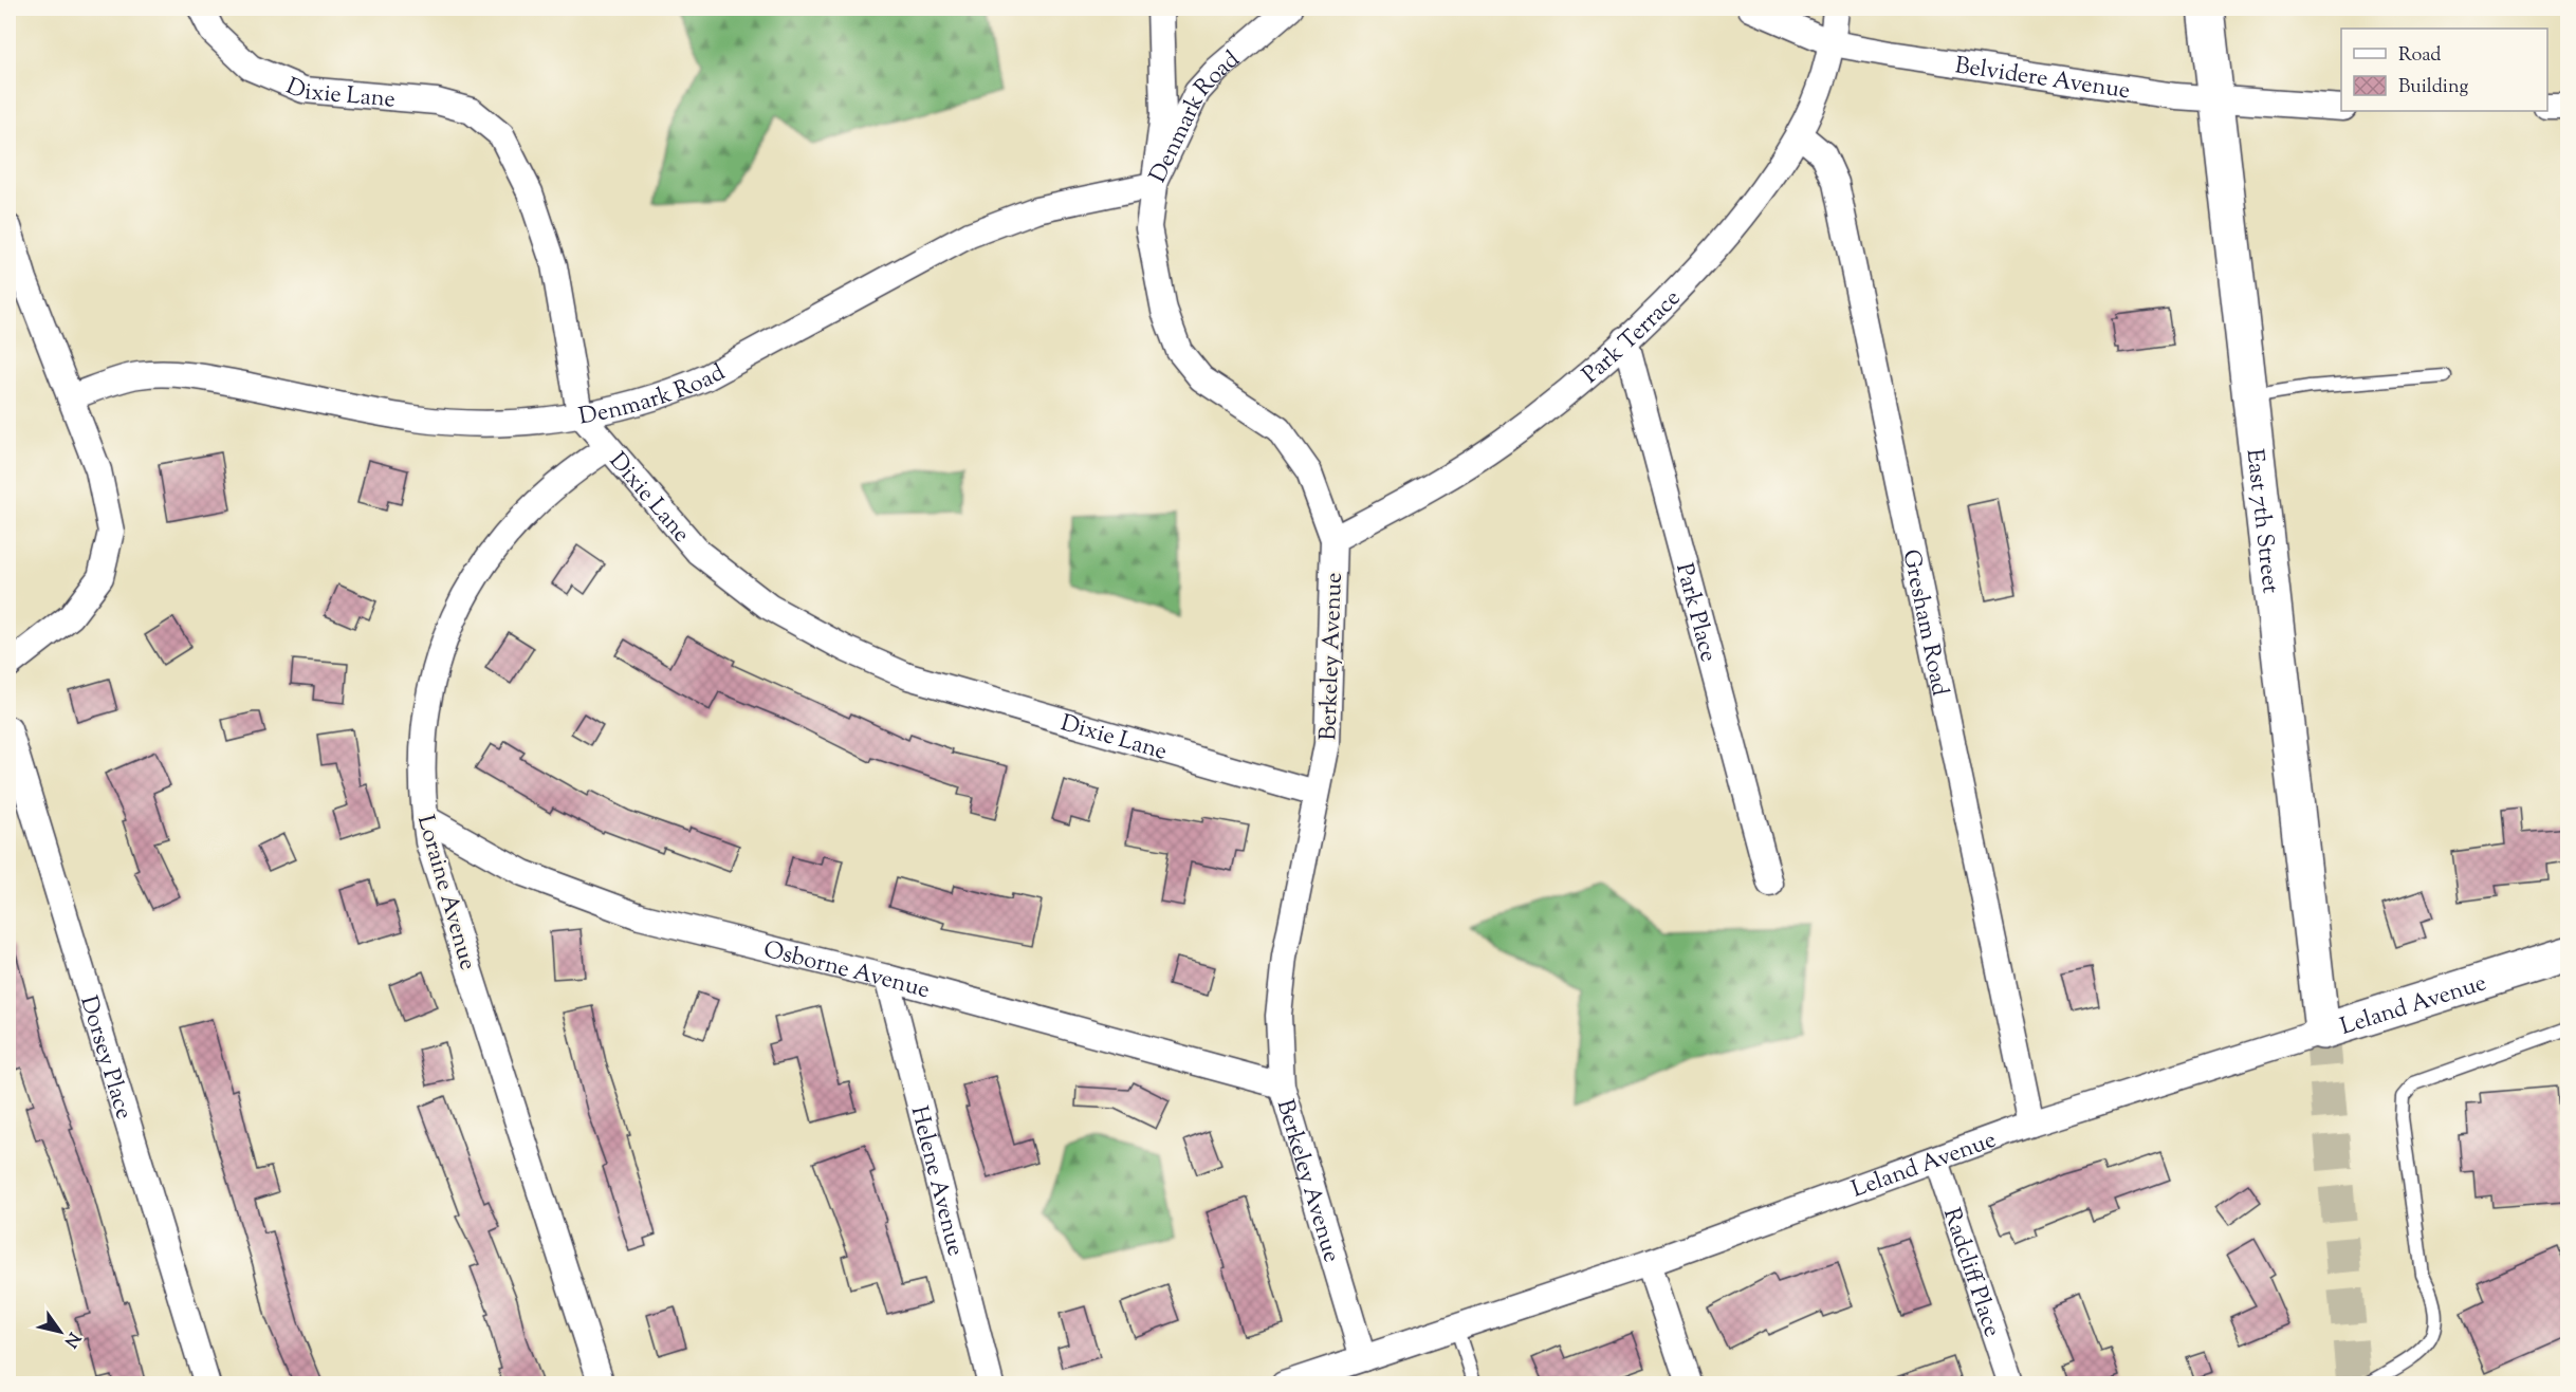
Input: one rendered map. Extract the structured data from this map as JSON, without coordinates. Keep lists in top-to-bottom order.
{
  "streets": {
    "street": [
      "Belvidere Avenue",
      "Dixie Lane",
      "Denmark Road",
      "Park Terrace",
      "East 7th Street",
      "Park Place",
      "Gresham Road",
      "Berkeley Avenue",
      "Loraine Avenue",
      "Osborne Avenue",
      "Leland Avenue",
      "Dorsey Place",
      "Helene Avenue",
      "Radcliff Place"
    ]
  },
  "crossings": [
    ["Belvidere Avenue", "Park Terrace"],
    ["Belvidere Avenue", "East 7th Street"],
    ["Dixie Lane", "Denmark Road"],
    ["Dixie Lane", "Berkeley Avenue"],
    ["Dixie Lane", "Loraine Avenue"],
    ["Denmark Road", "Berkeley Avenue"],
    ["Park Terrace", "Park Place"],
    ["Park Terrace", "Gresham Road"],
    ["Park Terrace", "Berkeley Avenue"],
    ["East 7th Street", "Leland Avenue"],
    ["Gresham Road", "Leland Avenue"],
    ["Berkeley Avenue", "Osborne Avenue"],
    ["Berkeley Avenue", "Leland Avenue"],
    ["Loraine Avenue", "Osborne Avenue"],
    ["Osborne Avenue", "Helene Avenue"],
    ["Leland Avenue", "Radcliff Place"]
  ],
  "legend": ["Road", "Building"],
  "north": "bottom right"
}
